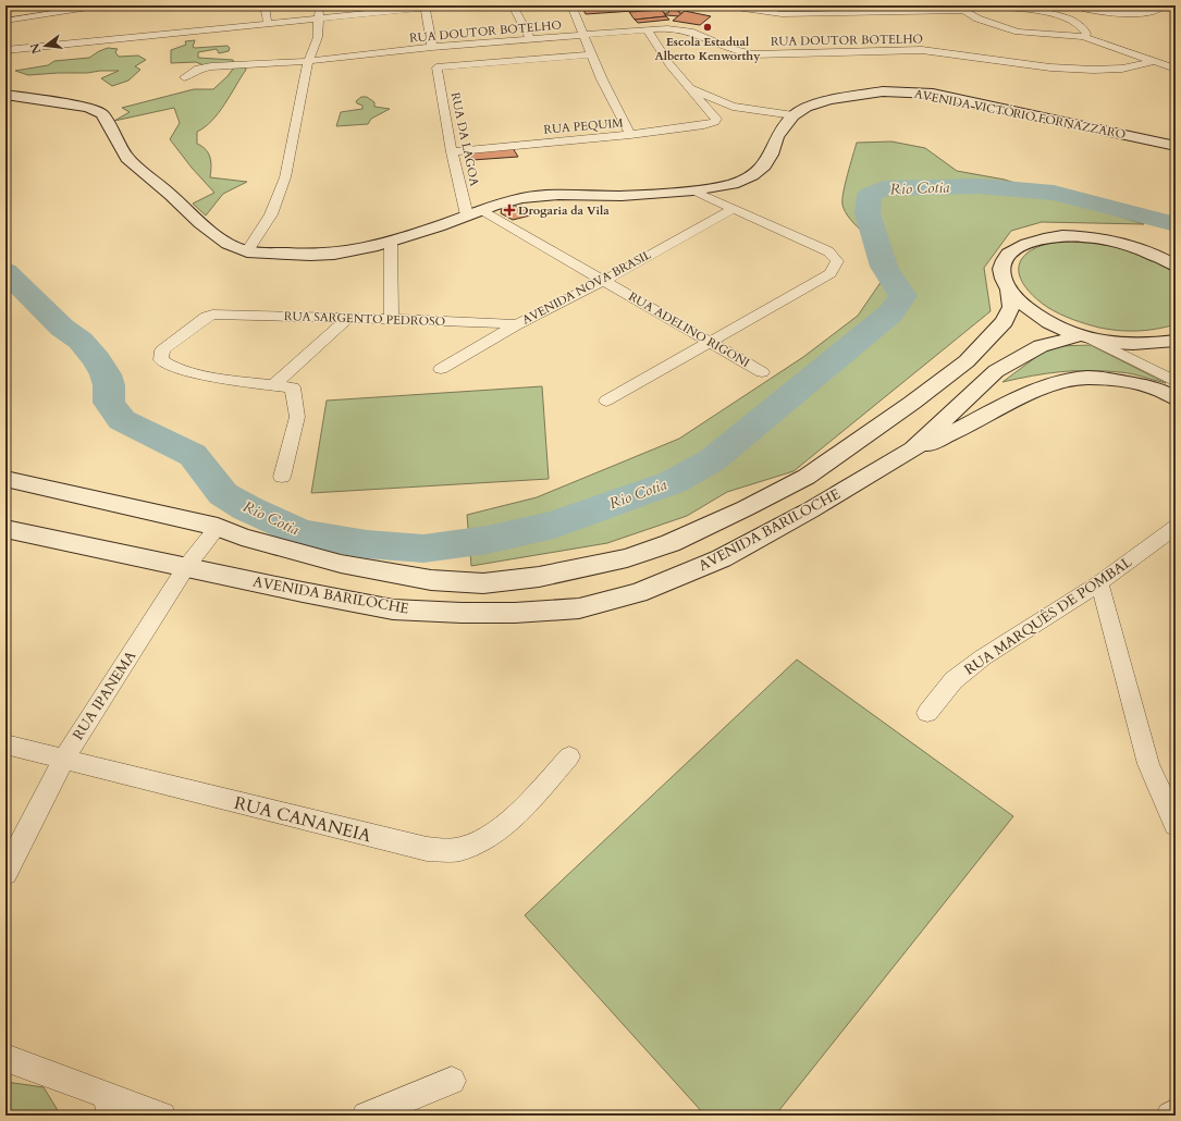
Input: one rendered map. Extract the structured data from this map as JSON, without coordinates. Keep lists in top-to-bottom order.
{
  "streets": {
    "main road": ["AVENIDA VICTÓRIO FORNAZZARO", "AVENIDA BARILOCHE"],
    "street": [
      "RUA DOUTOR BOTELHO",
      "RUA PEQUIM",
      "RUA DA LAGOA",
      "AVENIDA NOVA BRASIL",
      "RUA SARGENTO PEDROSO",
      "RUA ADELINO RIGONI",
      "RUA MARQUÊS DE POMBAL",
      "RUA IPANEMA",
      "RUA CANANEIA"
    ]
  },
  "crossings": [
    ["AVENIDA VICTÓRIO FORNAZZARO", "RUA DA LAGOA"],
    ["AVENIDA VICTÓRIO FORNAZZARO", "RUA ADELINO RIGONI"],
    ["RUA PEQUIM", "RUA DA LAGOA"],
    ["AVENIDA NOVA BRASIL", "RUA SARGENTO PEDROSO"],
    ["AVENIDA NOVA BRASIL", "RUA ADELINO RIGONI"],
    ["AVENIDA BARILOCHE", "RUA IPANEMA"],
    ["RUA IPANEMA", "RUA CANANEIA"]
  ],
  "water": ["Rio Cotia"],
  "places": {
    "other": ["Escola Estadual Alberto Kenworthy"],
    "health": ["Drogaria da Vila"]
  },
  "north": "left"
}
